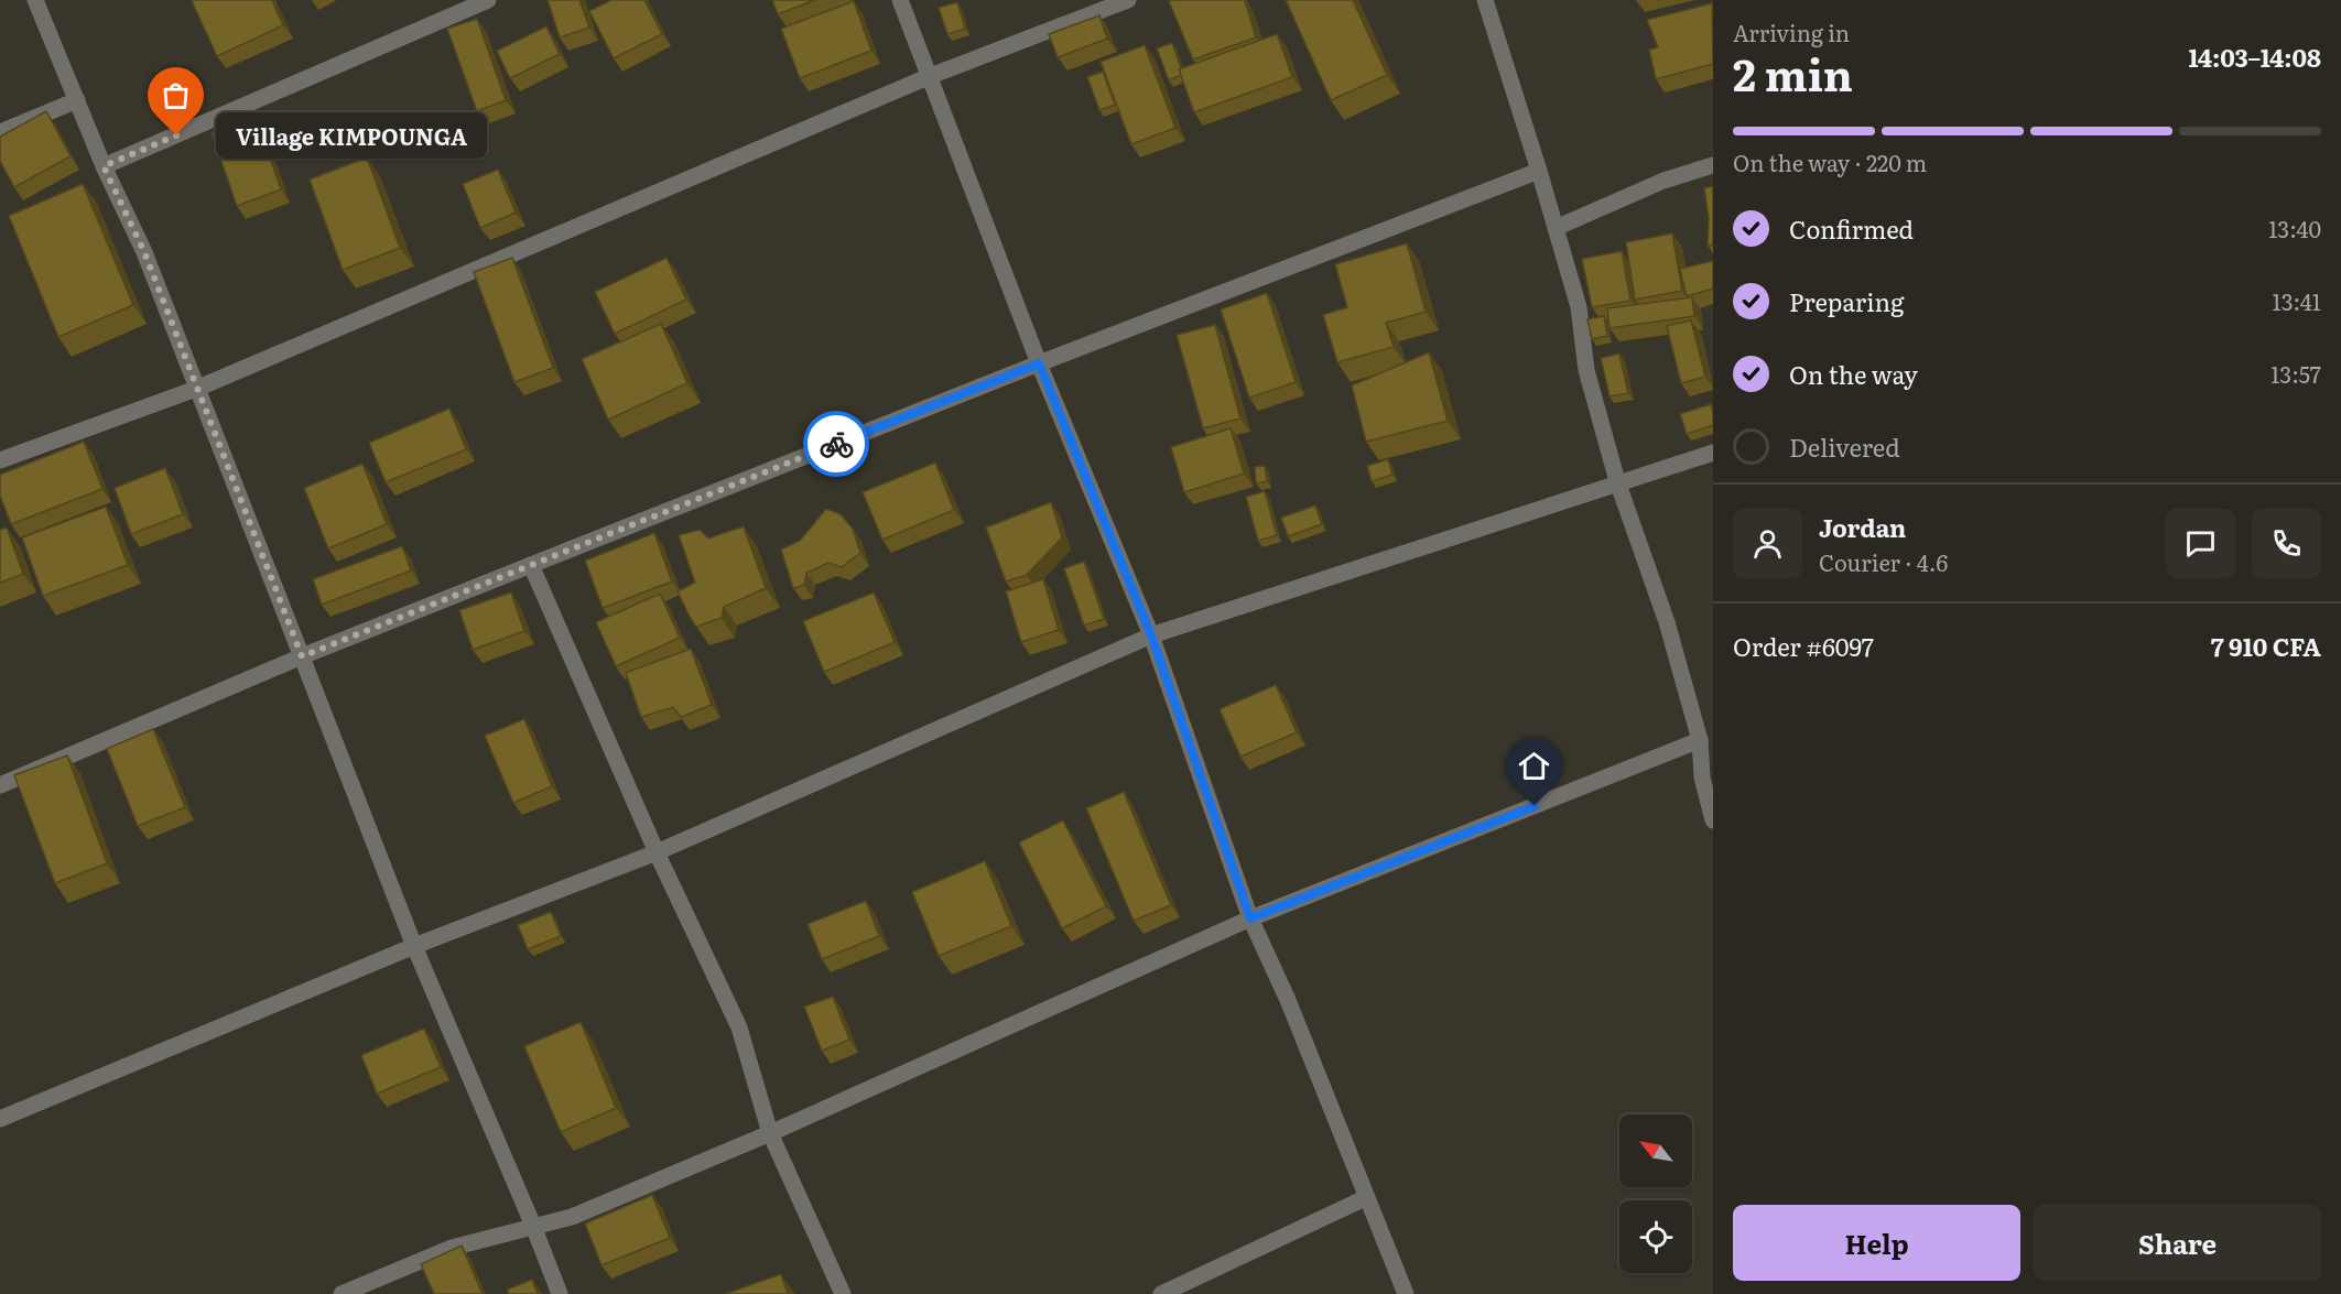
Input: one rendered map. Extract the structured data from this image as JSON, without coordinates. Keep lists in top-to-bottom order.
{
  "places": ["Village KIMPOUNGA"],
  "north": "top left",
  "page": {
    "heading": ["2 min", "Arriving in", "14:03–14:08"],
    "panel": [
      "Jordan",
      "Courier · 4.6",
      "Order #6097",
      "7 910 CFA"
    ],
    "bubble": "Village KIMPOUNGA",
    "bar": "On the way · 220 m",
    "list": [
      ["Confirmed", "13:40"],
      ["Preparing", "13:41"],
      ["On the way", "13:57"],
      "Delivered"
    ],
    "buttons": ["Help", "Share"]
  }
}
